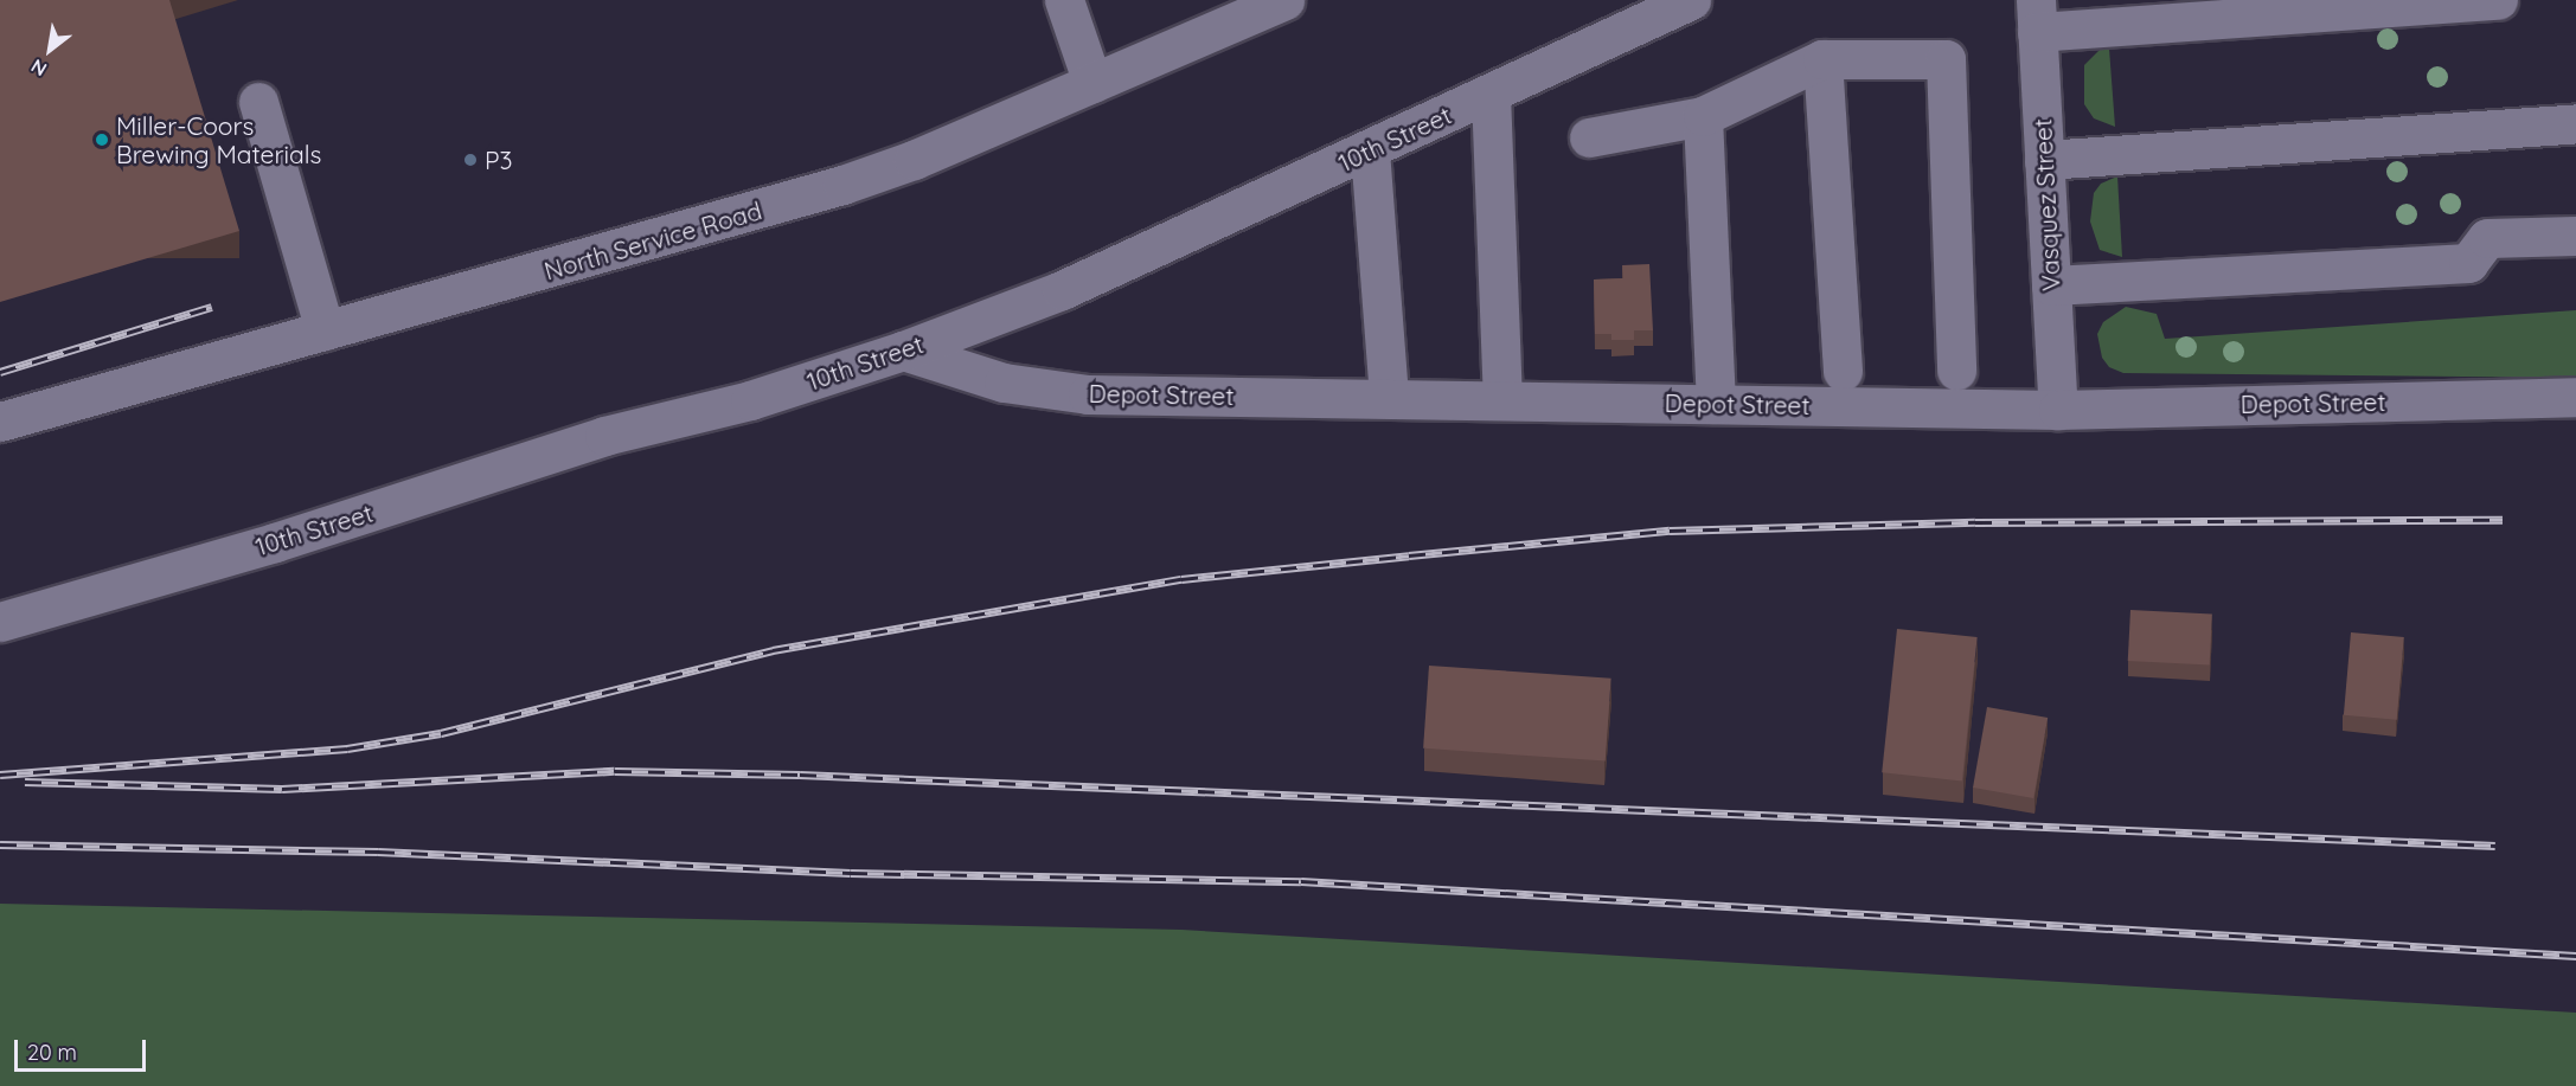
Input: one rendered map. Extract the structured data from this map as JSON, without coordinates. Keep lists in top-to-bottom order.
{
  "streets": {
    "street": [
      "10th Street",
      "Vasquez Street",
      "North Service Road",
      "Depot Street"
    ]
  },
  "crossings": [
    ["10th Street", "Depot Street"],
    ["Vasquez Street", "Depot Street"]
  ],
  "places": ["Miller-Coors Brewing Materials", "P3"],
  "scale_bar": "20 m",
  "north": "bottom left"
}
